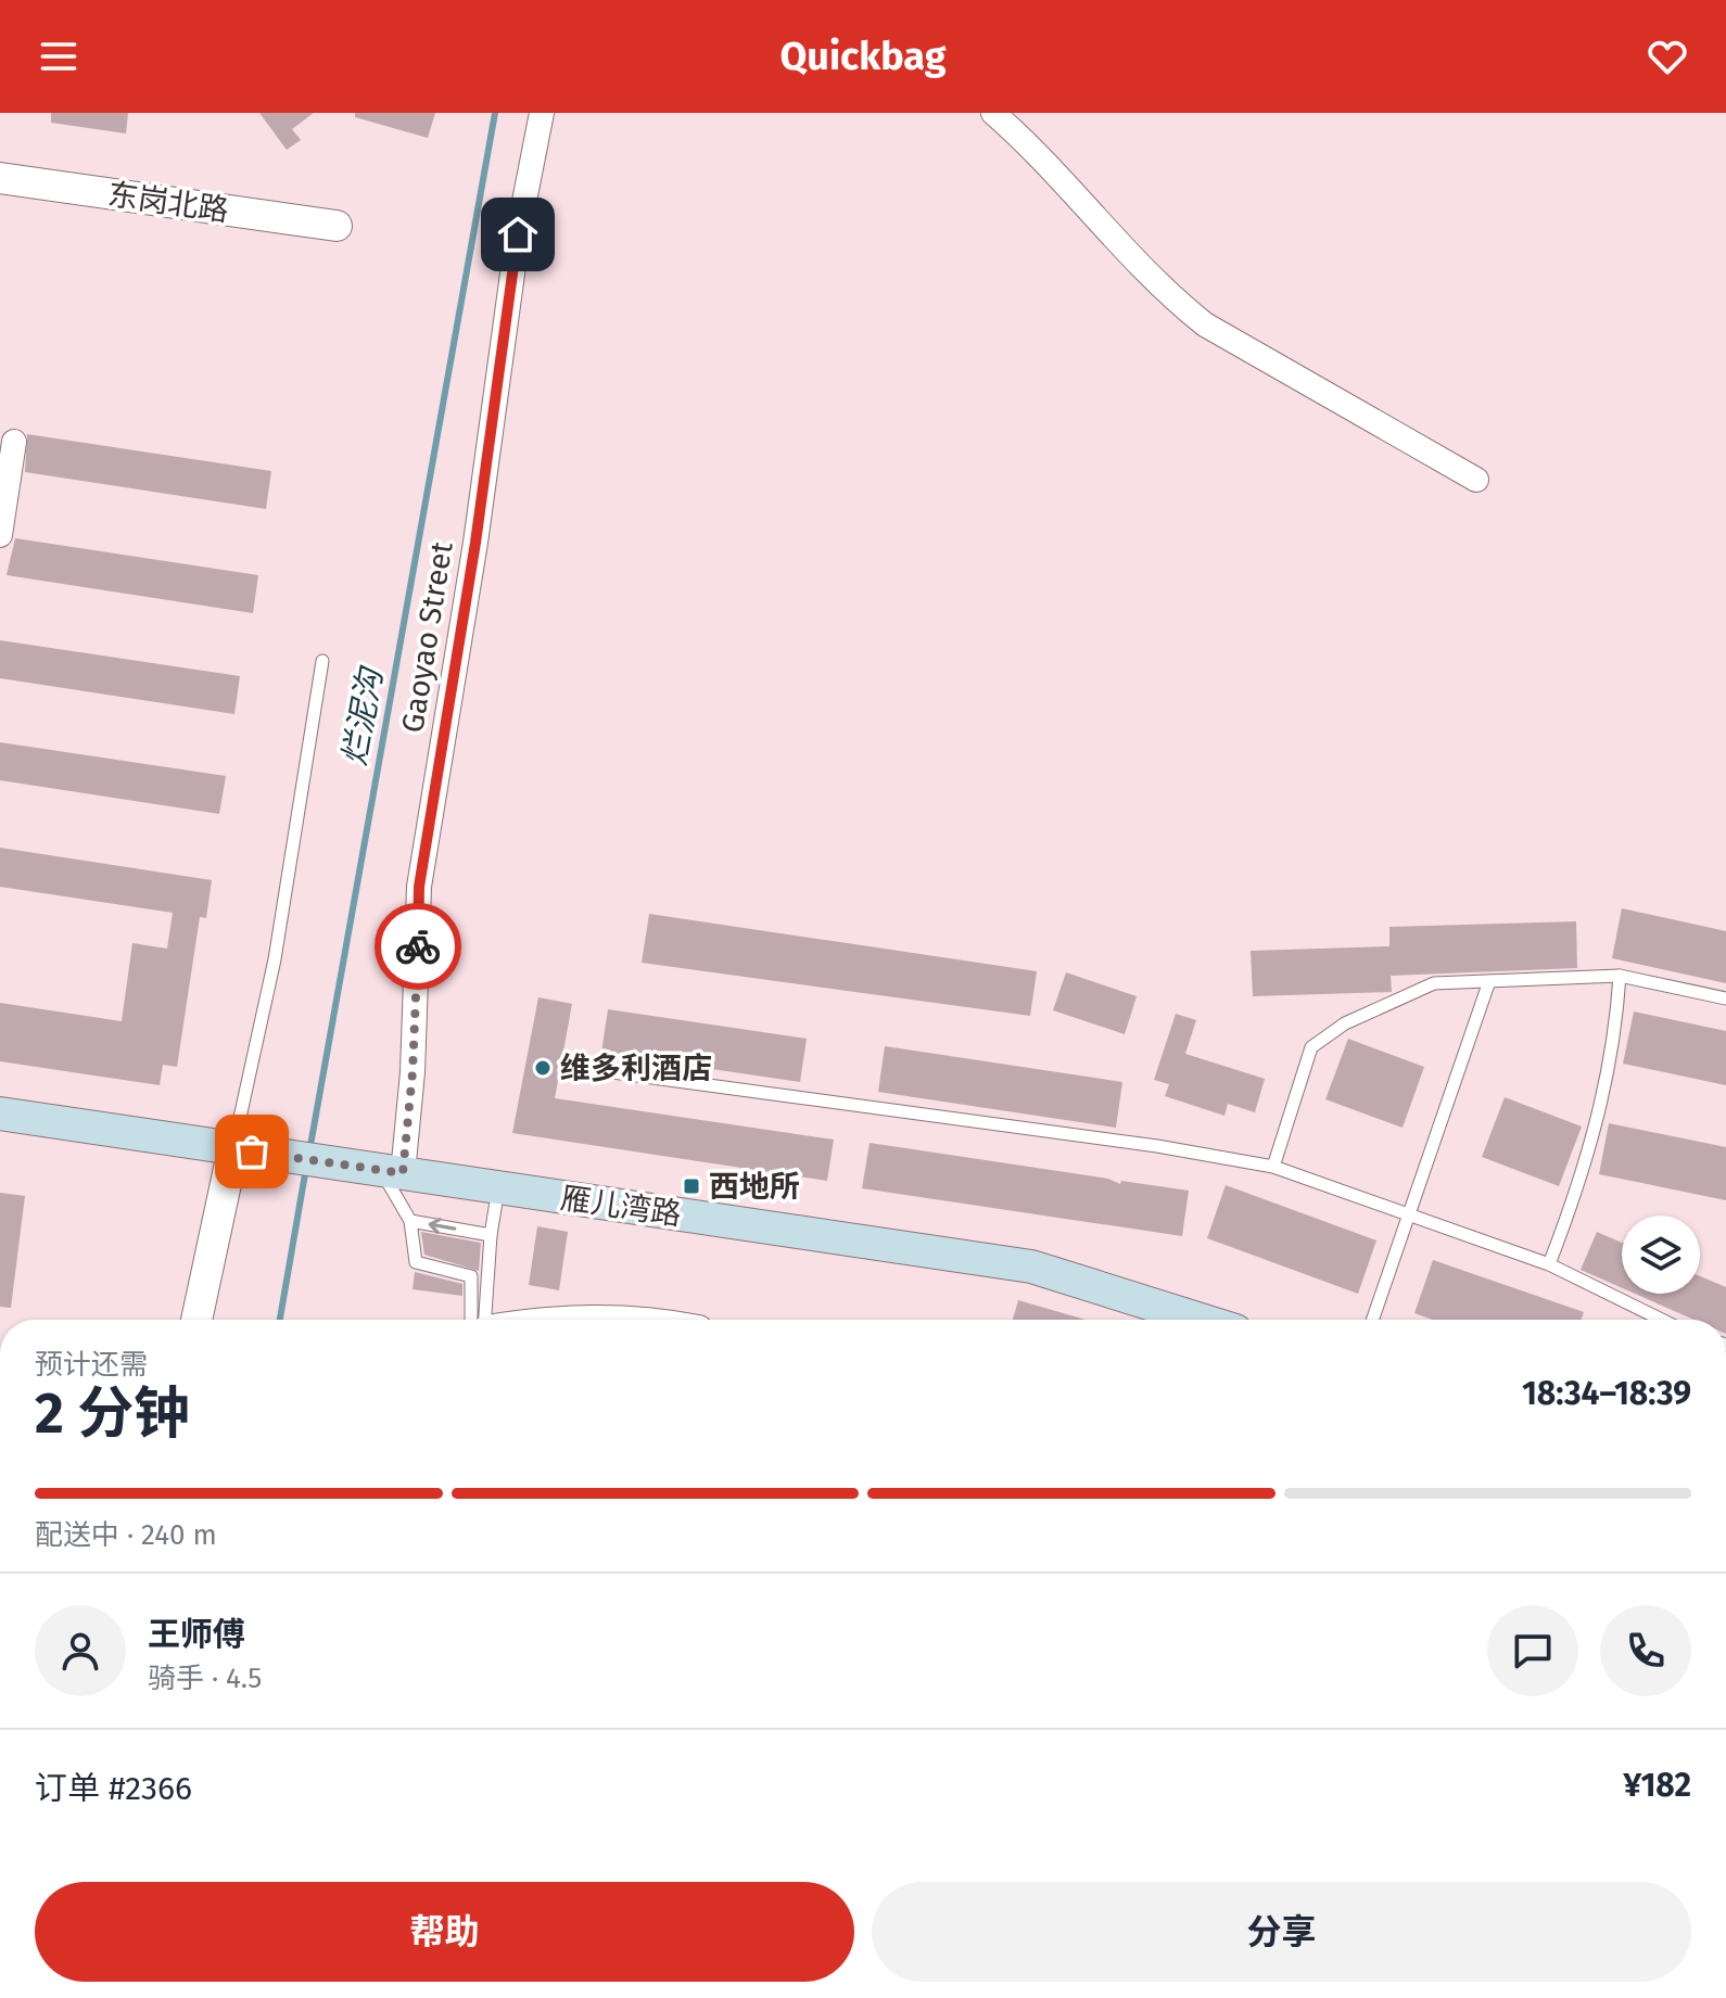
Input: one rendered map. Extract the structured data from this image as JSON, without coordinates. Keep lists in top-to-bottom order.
{
  "streets": {
    "main road": ["雁儿湾路"],
    "street": ["东岗北路", "Gaoyao Street"]
  },
  "crossings": [
    ["Gaoyao Street", "雁儿湾路"]
  ],
  "water": ["烂泥沟"],
  "places": {
    "other": ["维多利酒店"],
    "transit": ["西地所"]
  },
  "page": {
    "header": "Quickbag",
    "heading": ["2 分钟", "预计还需", "18:34–18:39"],
    "panel": [
      "王师傅",
      "骑手 · 4.5",
      "订单 #2366",
      "¥182"
    ],
    "bar": "配送中 · 240 m",
    "buttons": ["帮助", "分享"]
  }
}
